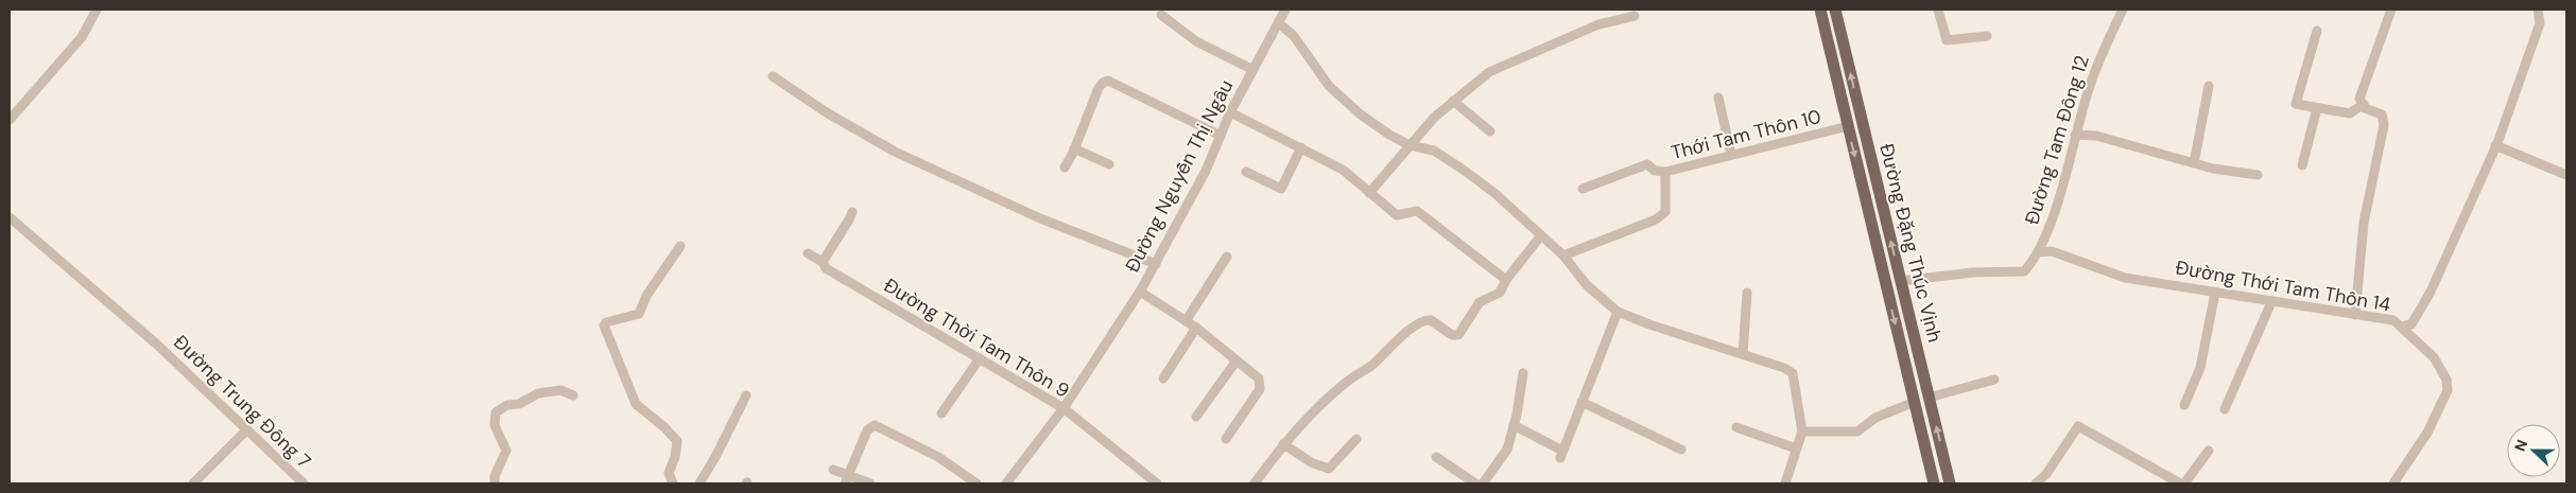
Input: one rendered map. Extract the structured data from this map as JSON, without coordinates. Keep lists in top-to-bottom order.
{
  "streets": {
    "main road": ["Đường Đặng Thúc Vịnh"],
    "street": [
      "Thới Tam Thôn 10",
      "Đường Tam Đông 12",
      "Đường Nguyễn Thị Ngâu",
      "Đường Thới Tam Thôn 14",
      "Đường Thời Tam Thôn 9",
      "Đường Trung Đông 7"
    ]
  },
  "crossings": [
    ["Thới Tam Thôn 10", "Đường Đặng Thúc Vịnh"],
    ["Đường Tam Đông 12", "Đường Đặng Thúc Vịnh"],
    ["Đường Tam Đông 12", "Đường Thới Tam Thôn 14"],
    ["Đường Nguyễn Thị Ngâu", "Đường Thời Tam Thôn 9"]
  ],
  "north": "left"
}
